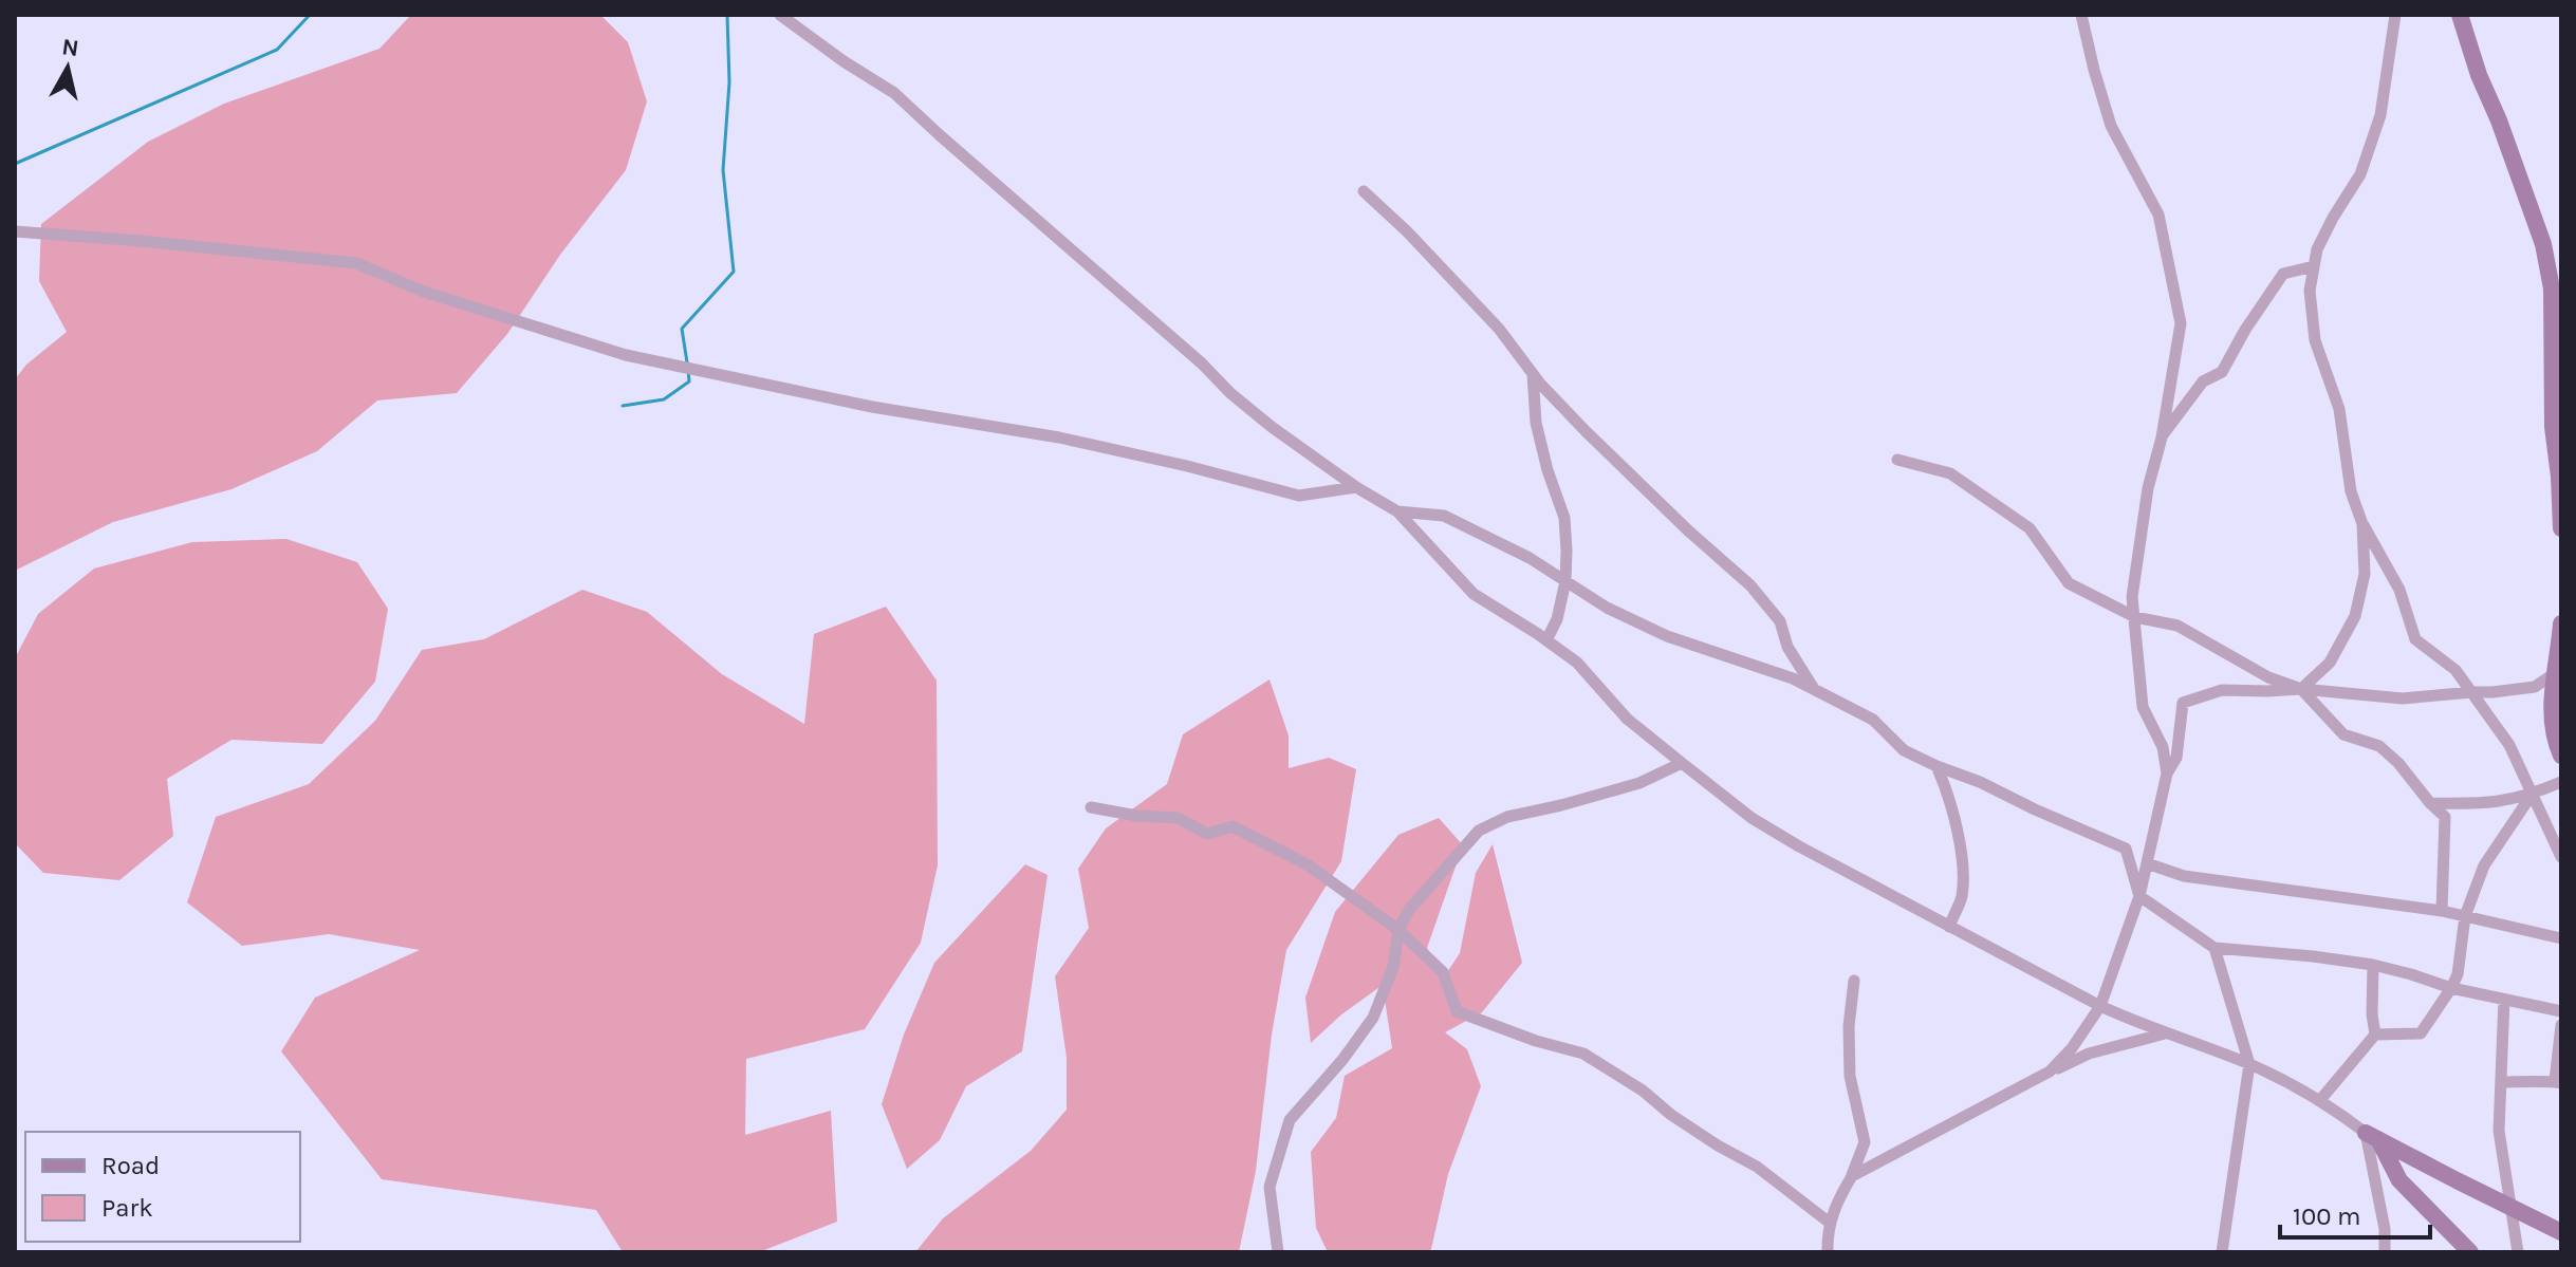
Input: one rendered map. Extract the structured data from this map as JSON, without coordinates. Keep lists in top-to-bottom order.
{
  "legend": ["Road", "Park"],
  "scale_bar": "100 m",
  "north": "top"
}
